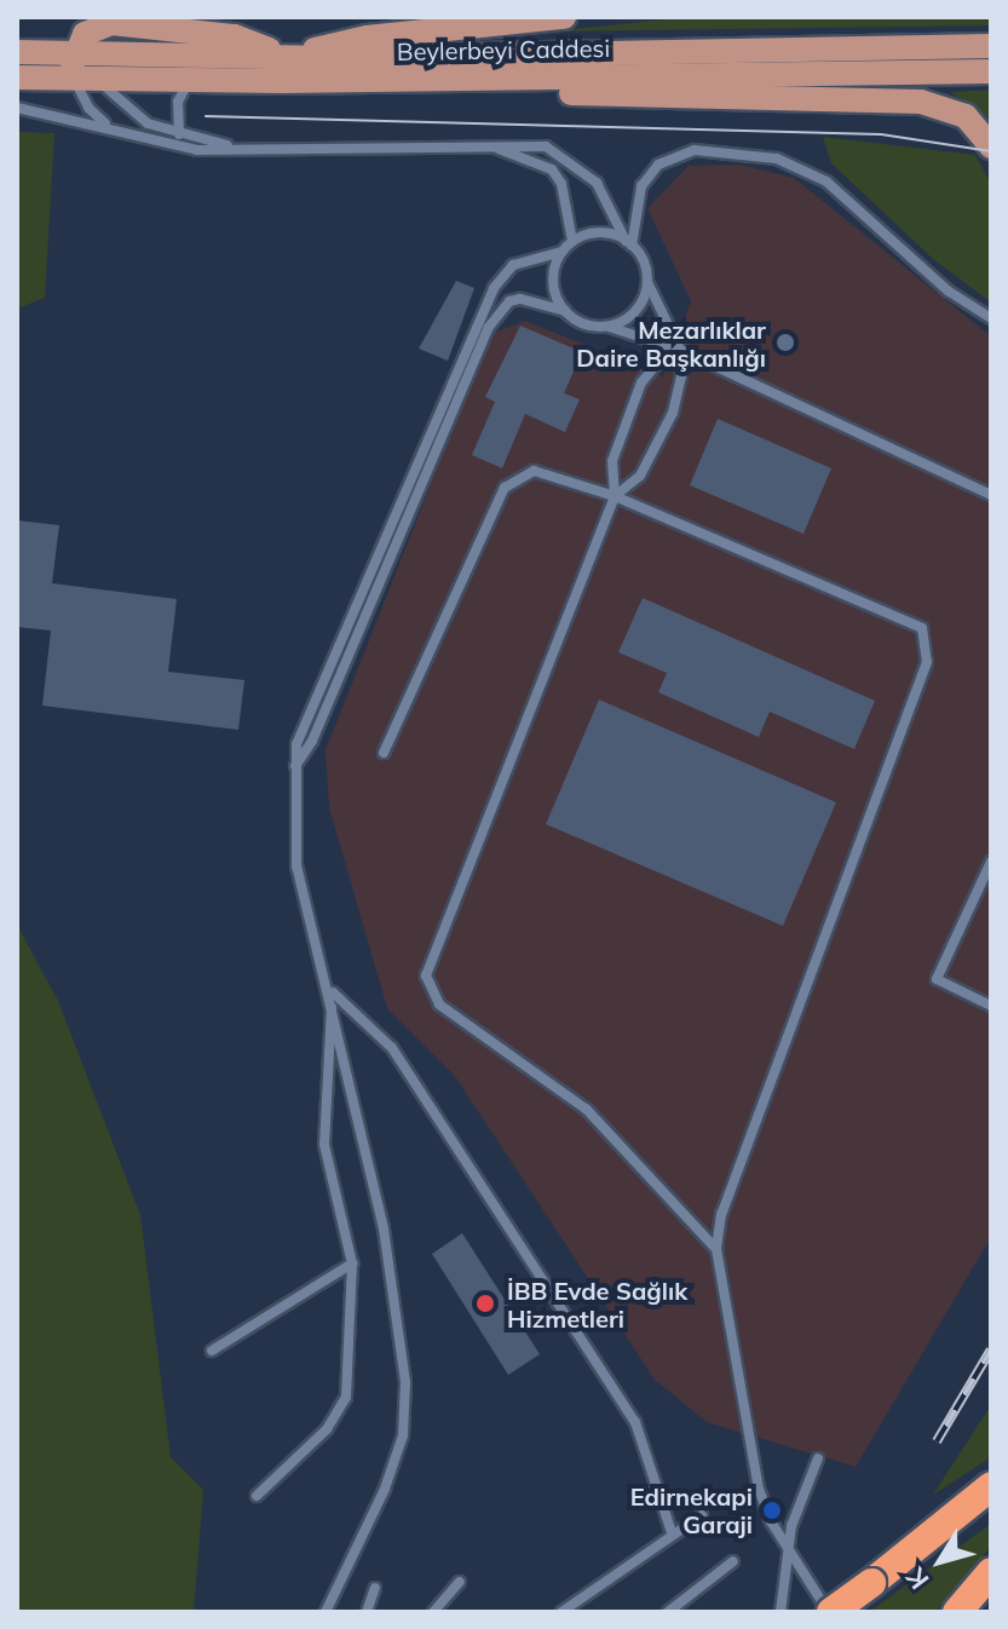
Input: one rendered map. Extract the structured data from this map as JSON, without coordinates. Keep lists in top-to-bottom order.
{
  "streets": {
    "main road": ["Beylerbeyi Caddesi"]
  },
  "places": ["Mezarlıklar Daire Başkanlığı", "İBB Evde Sağlık Hizmetleri", "Edirnekapi Garaji"],
  "north": "bottom left"
}
